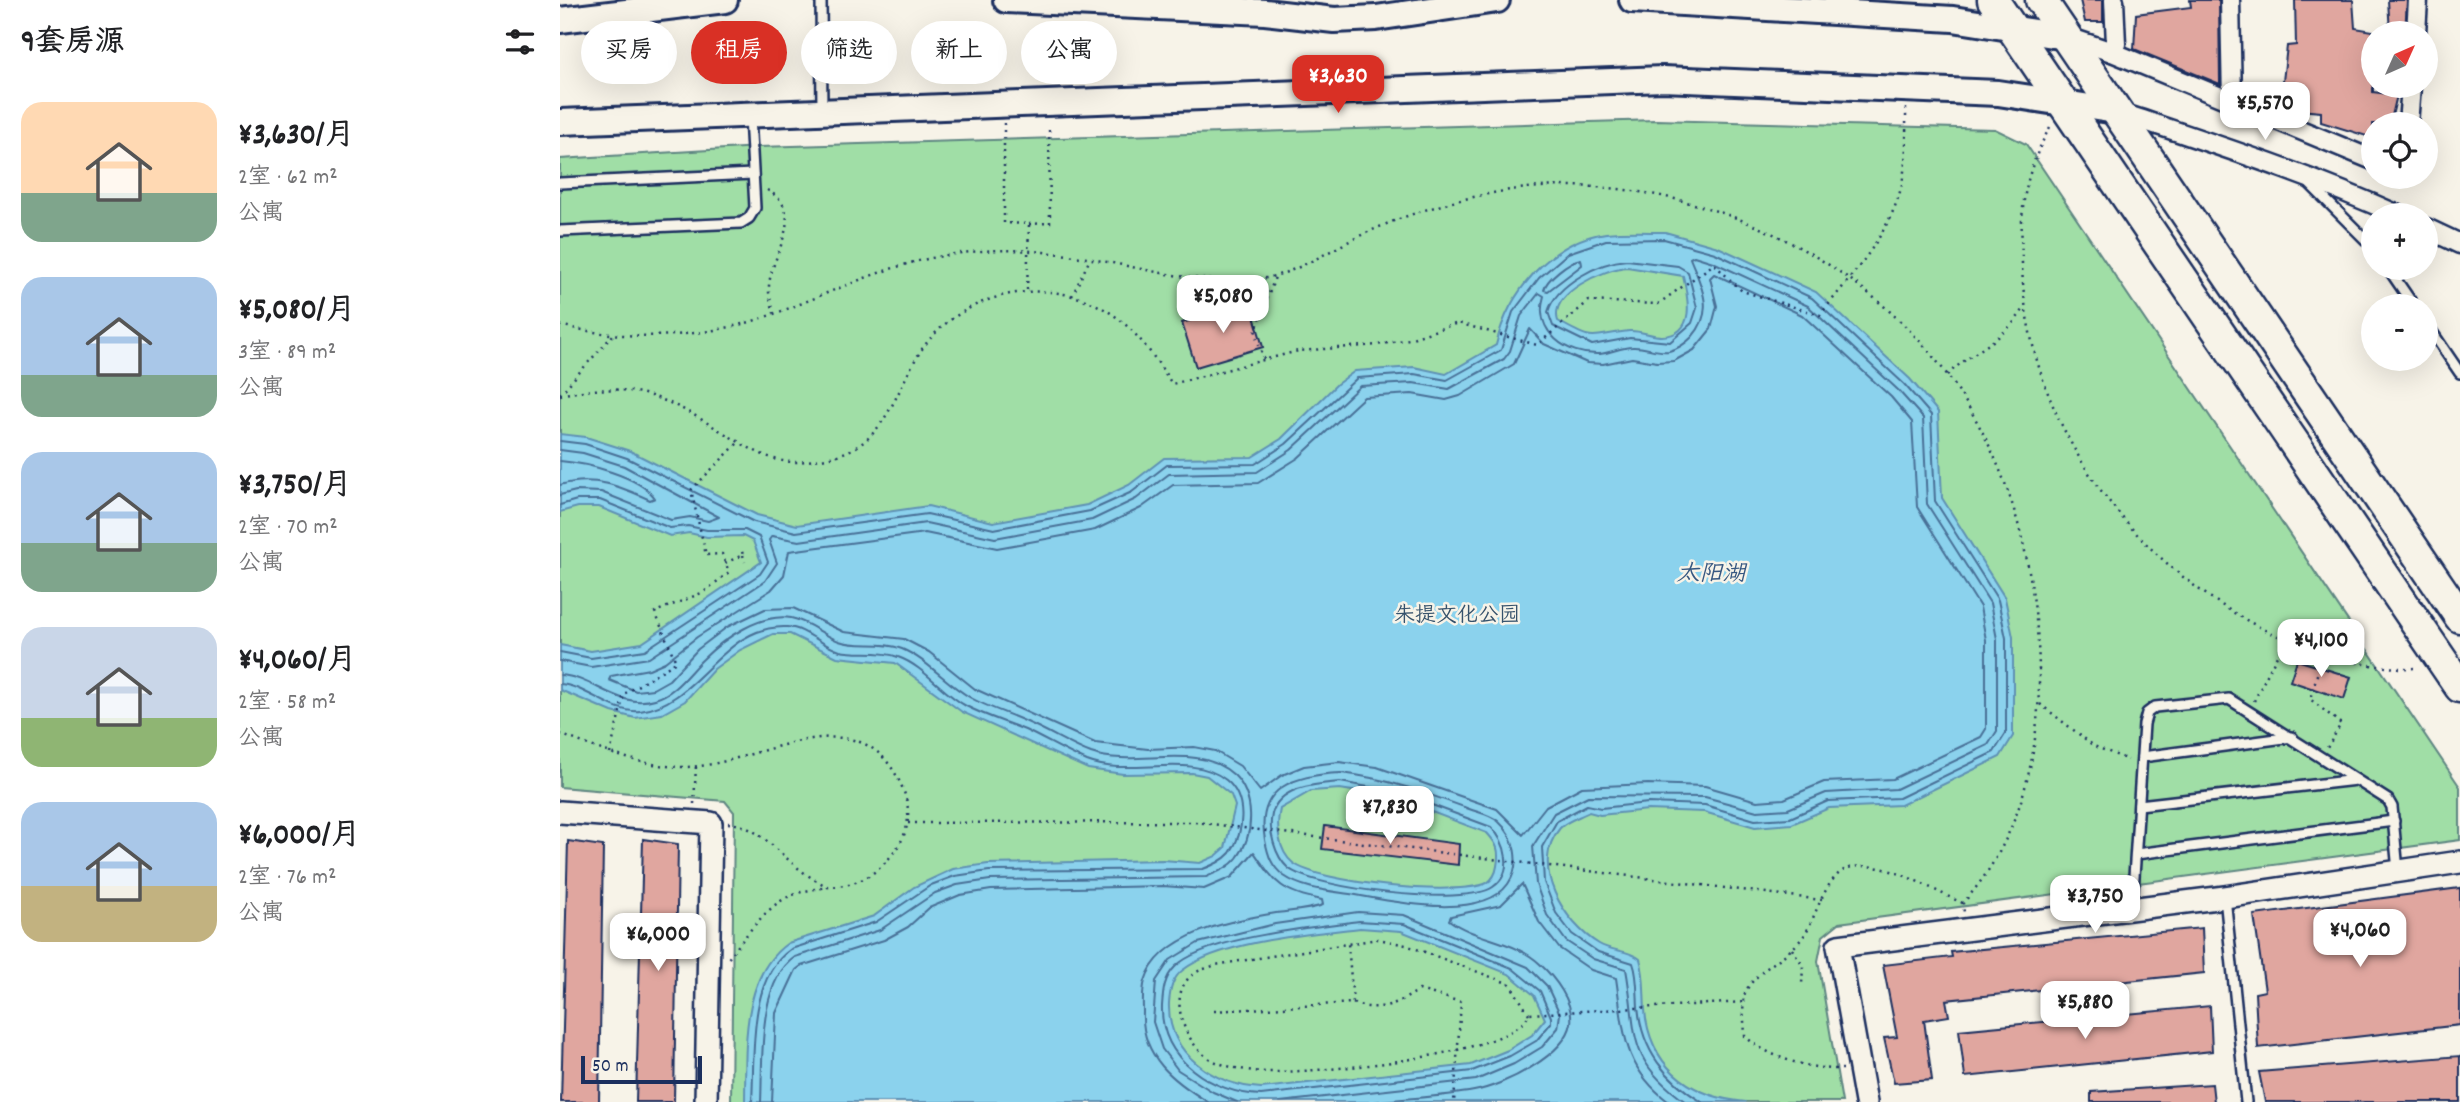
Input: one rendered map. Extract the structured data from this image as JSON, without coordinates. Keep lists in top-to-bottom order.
{
  "water": ["太阳湖"],
  "parks": ["朱提文化公园"],
  "scale_bar": "50 m",
  "north": "top right",
  "page": {
    "heading": "9套房源",
    "map_buttons": ["+", "−"],
    "chip": [
      "买房",
      "租房",
      "筛选",
      "新上",
      "公寓"
    ],
    "price": [
      "¥3,630",
      "¥5,570",
      "¥5,080",
      "¥4,100",
      "¥7,830",
      "¥3,750",
      "¥4,060",
      "¥6,000",
      "¥5,880"
    ],
    "list": [
      {
        "name": "¥3,630/月",
        "note": "2室 · 62 m² · 公寓"
      },
      {
        "name": "¥5,080/月",
        "note": "3室 · 89 m² · 公寓"
      },
      {
        "name": "¥3,750/月",
        "note": "2室 · 70 m² · 公寓"
      },
      {
        "name": "¥4,060/月",
        "note": "2室 · 58 m² · 公寓"
      },
      {
        "name": "¥6,000/月",
        "note": "2室 · 76 m² · 公寓"
      }
    ],
    "scale": "50 m"
  }
}
